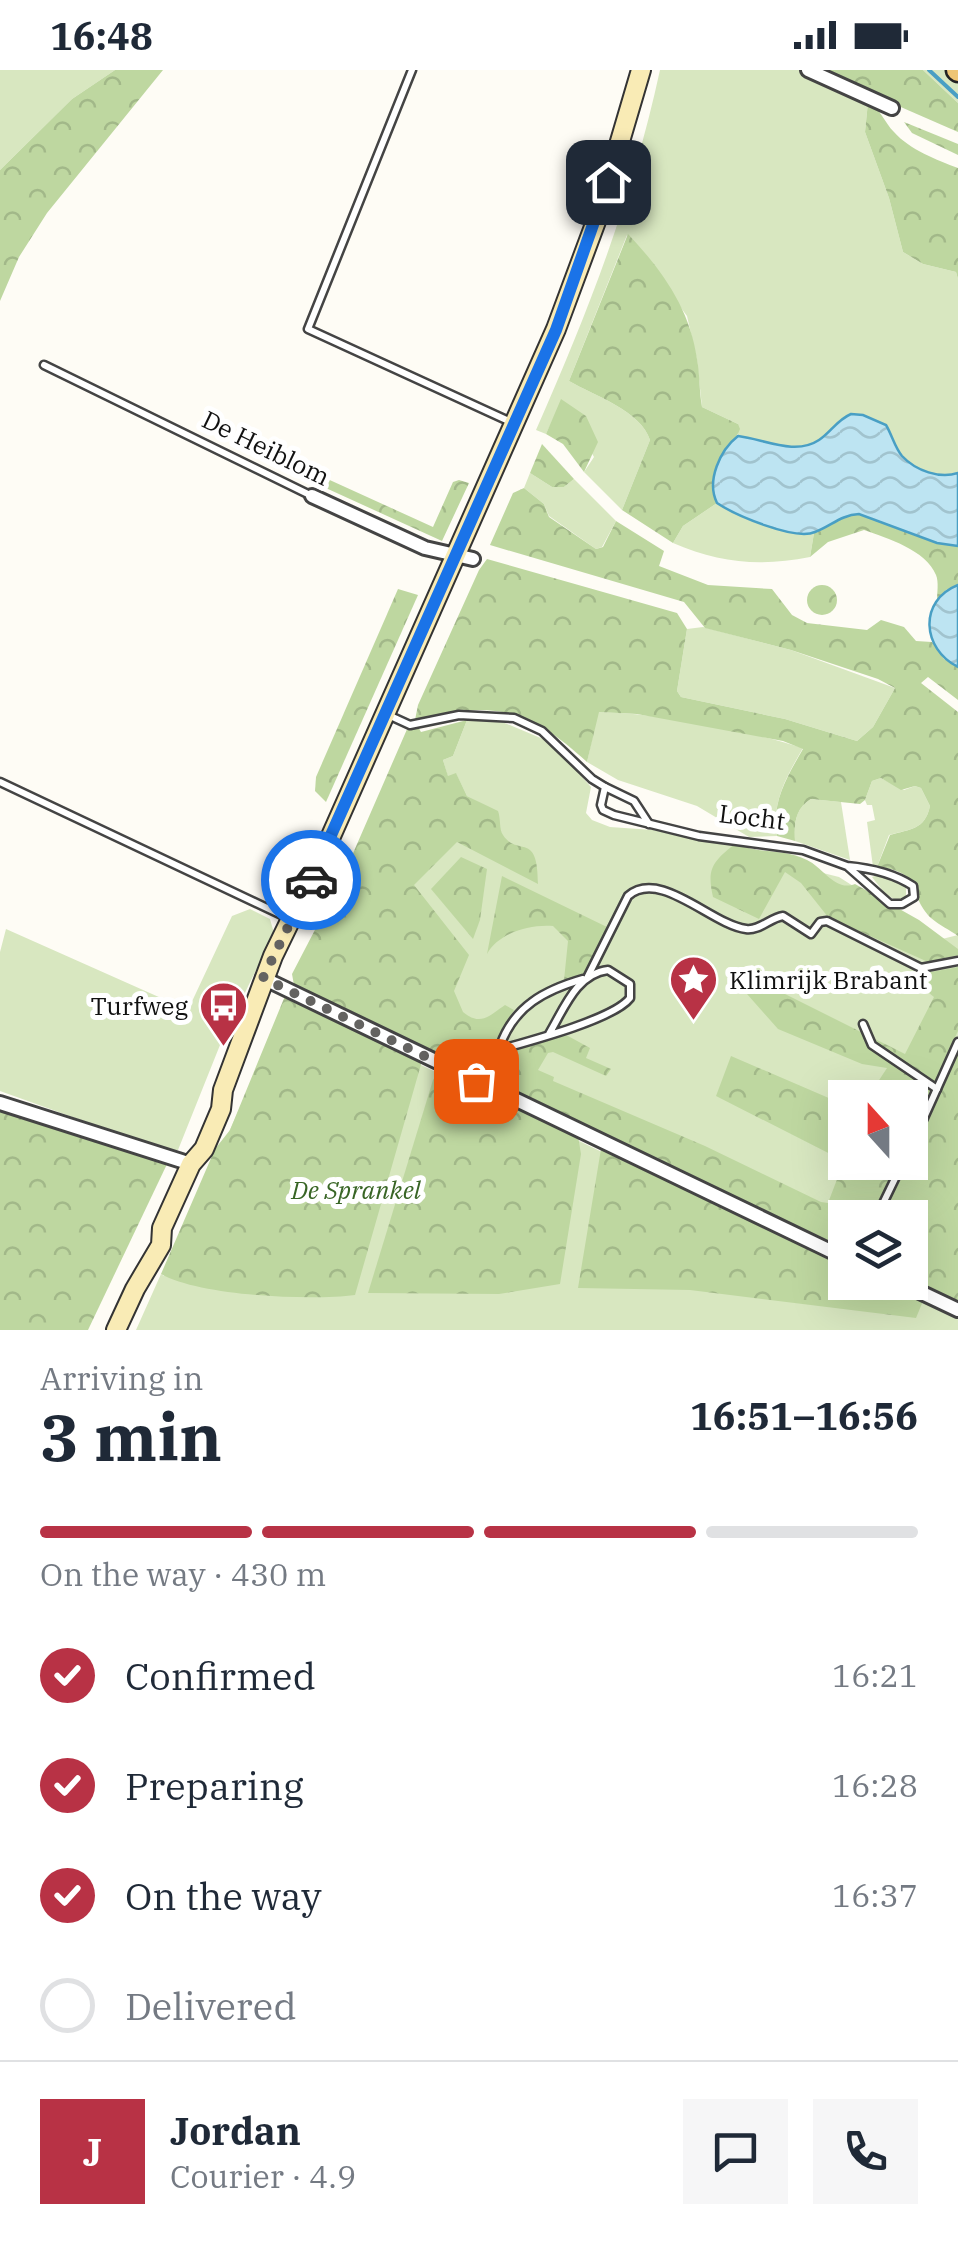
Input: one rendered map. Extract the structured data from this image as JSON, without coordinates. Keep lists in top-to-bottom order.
{
  "streets": {
    "street": ["De Heiblom"],
    "lane": ["Locht"]
  },
  "parks": ["De Sprankel"],
  "places": {
    "place": ["Klimrijk Brabant"],
    "bus stop": ["Turfweg"]
  },
  "north": "top",
  "page": {
    "status": "16:48",
    "heading": ["3 min", "Arriving in", "16:51–16:56"],
    "panel": ["Jordan", "Courier · 4.9"],
    "bar": "On the way · 430 m",
    "list": [
      ["Confirmed", "16:21"],
      ["Preparing", "16:28"],
      ["On the way", "16:37"],
      "Delivered"
    ],
    "round": "J"
  }
}
